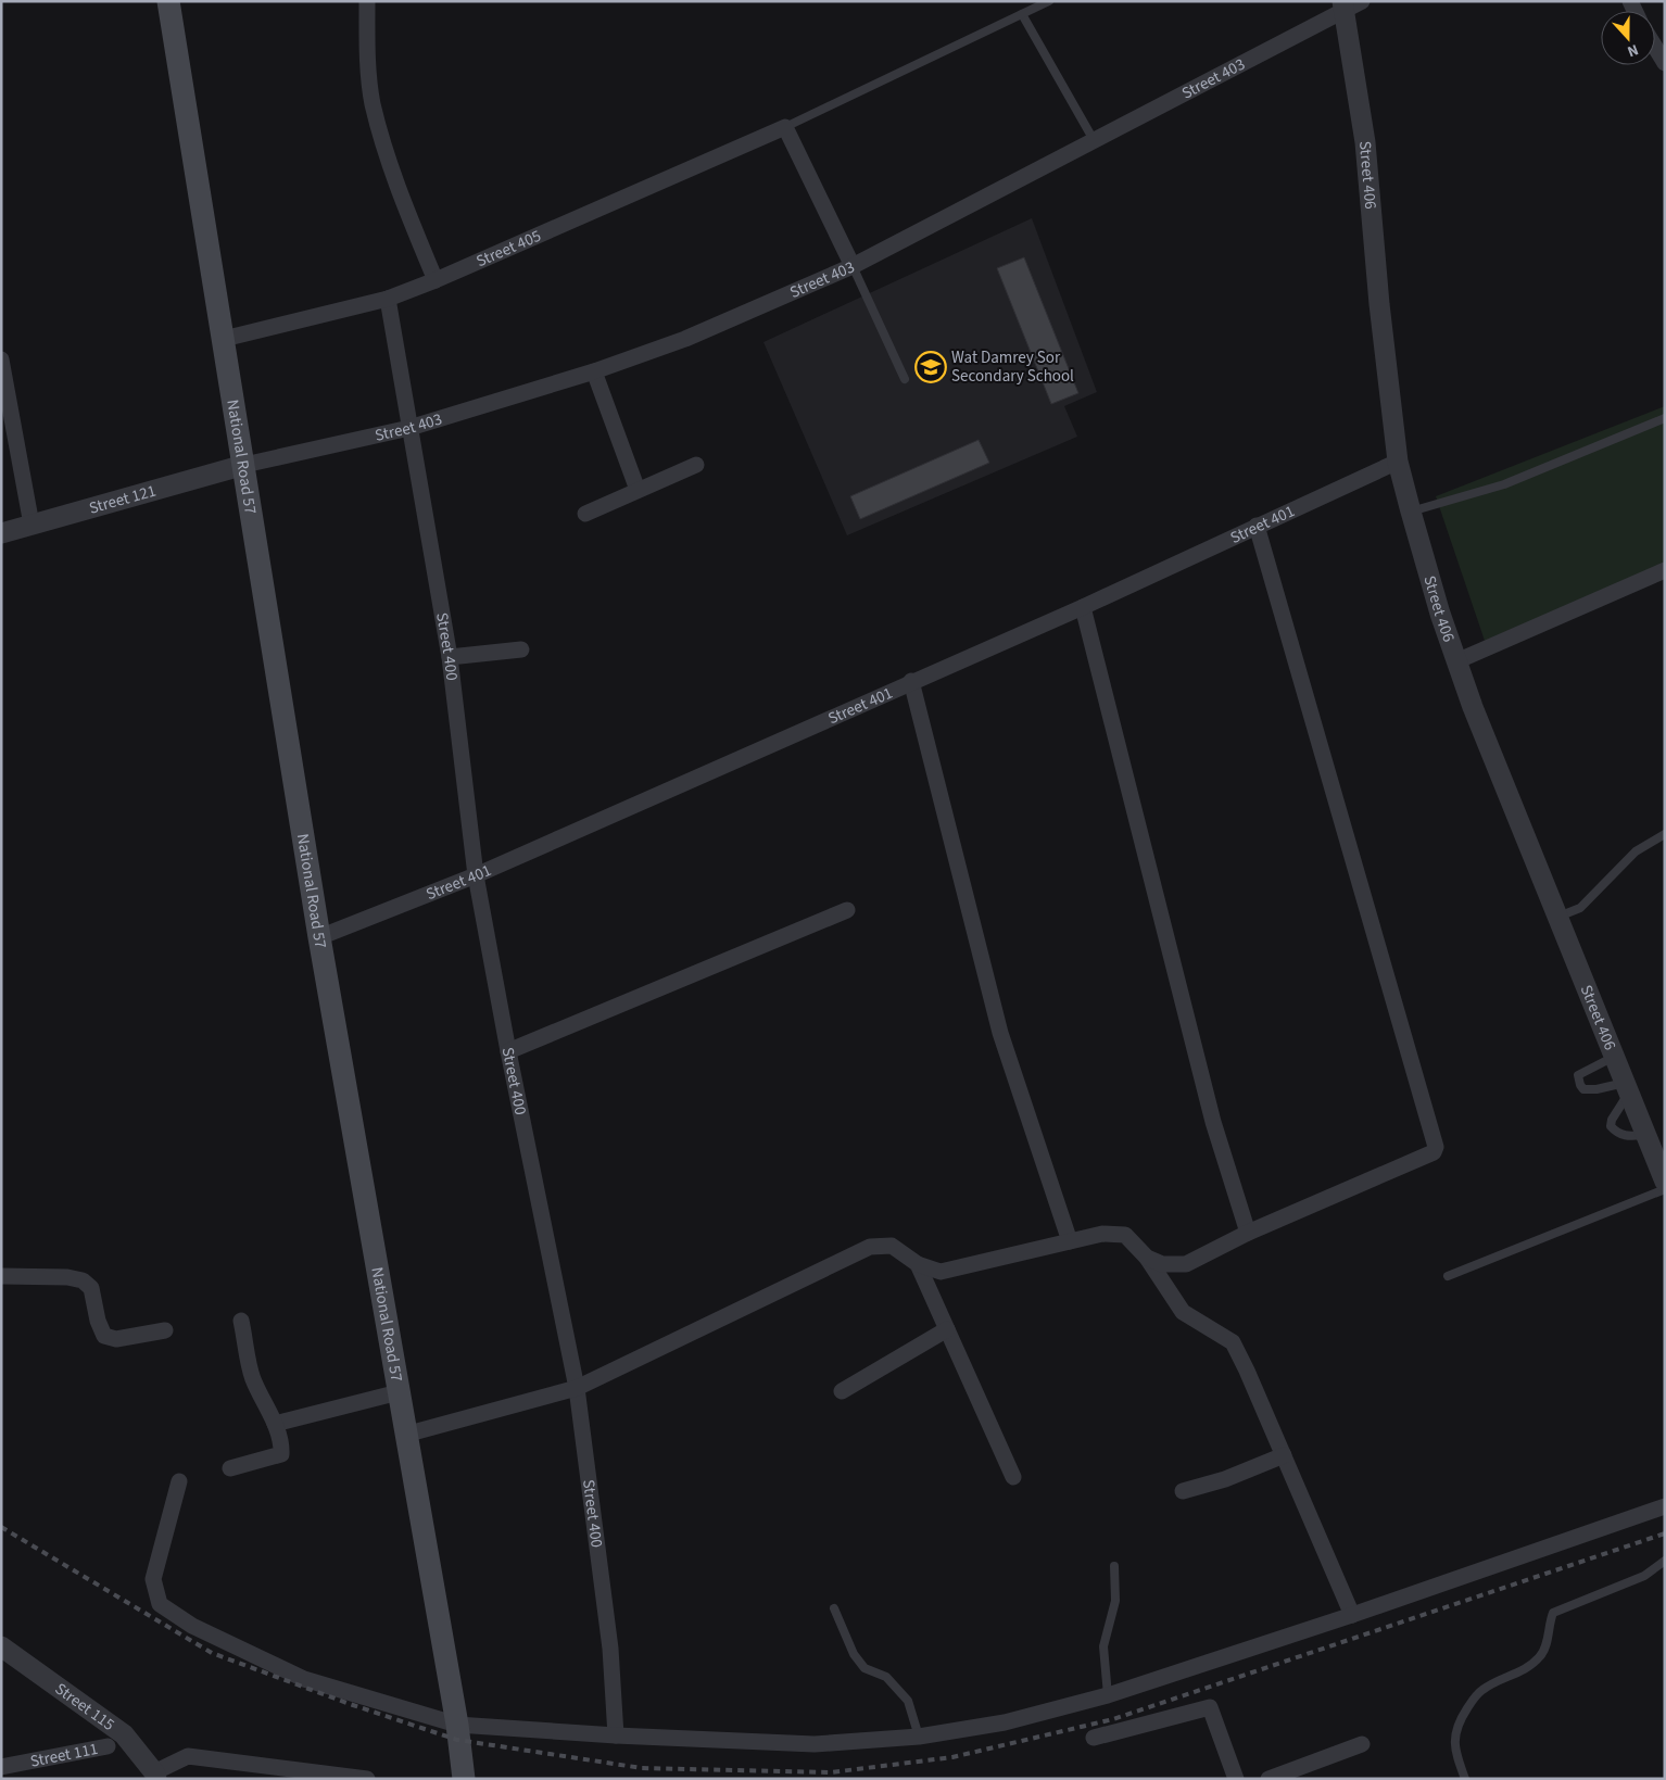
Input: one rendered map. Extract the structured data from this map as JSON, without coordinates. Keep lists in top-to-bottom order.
{
  "streets": {
    "main road": ["National Road 57"],
    "street": [
      "Street 403",
      "Street 406",
      "Street 405",
      "Street 121",
      "Street 401",
      "Street 400",
      "Street 115",
      "Street 111"
    ]
  },
  "crossings": [
    ["Street 403", "Street 406"],
    ["Street 403", "National Road 57"],
    ["Street 403", "Street 121"],
    ["Street 403", "Street 400"],
    ["Street 406", "Street 401"],
    ["Street 405", "National Road 57"],
    ["Street 405", "Street 400"],
    ["National Road 57", "Street 121"],
    ["National Road 57", "Street 401"],
    ["Street 401", "Street 400"],
    ["Street 115", "Street 111"]
  ],
  "places": {
    "school or university": ["Wat Damrey Sor Secondary School"]
  },
  "north": "bottom"
}
